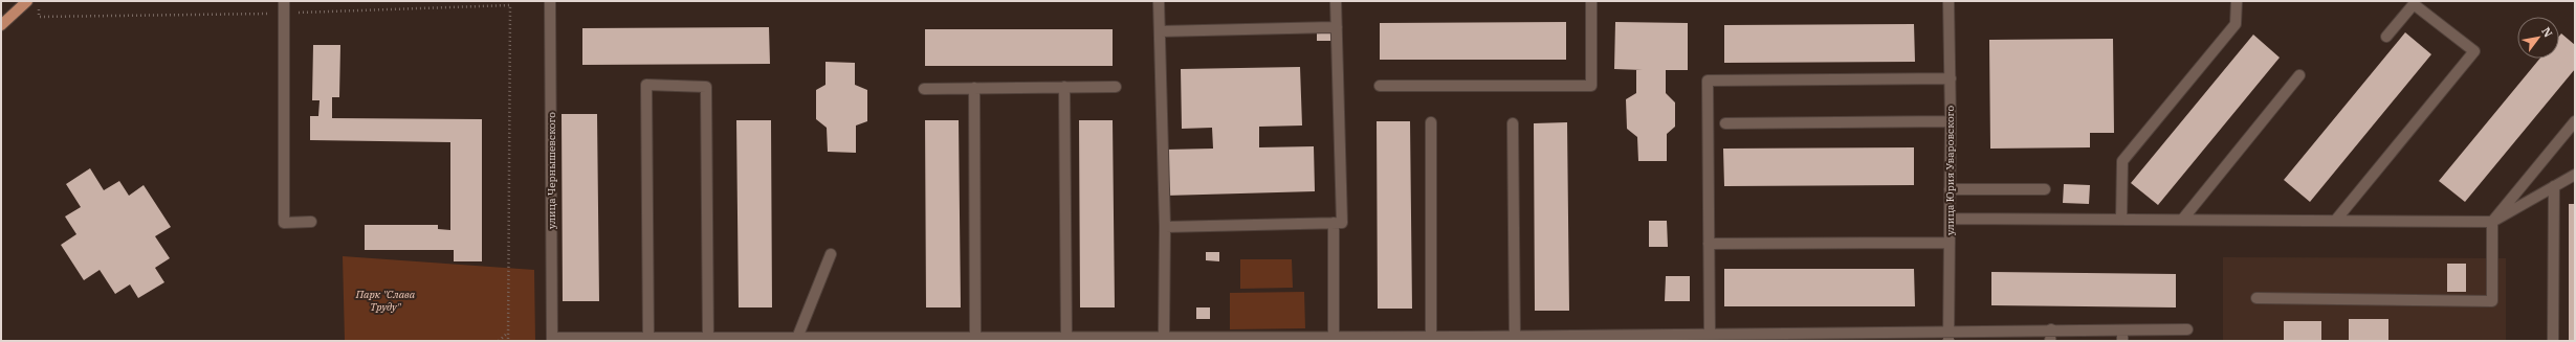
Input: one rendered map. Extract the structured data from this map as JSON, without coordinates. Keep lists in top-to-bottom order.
{
  "streets": {
    "street": ["улица Чернышевского", "улица Юрия Уваровского"]
  },
  "parks": ["Парк \"Слава Труду\""],
  "north": "top right"
}
